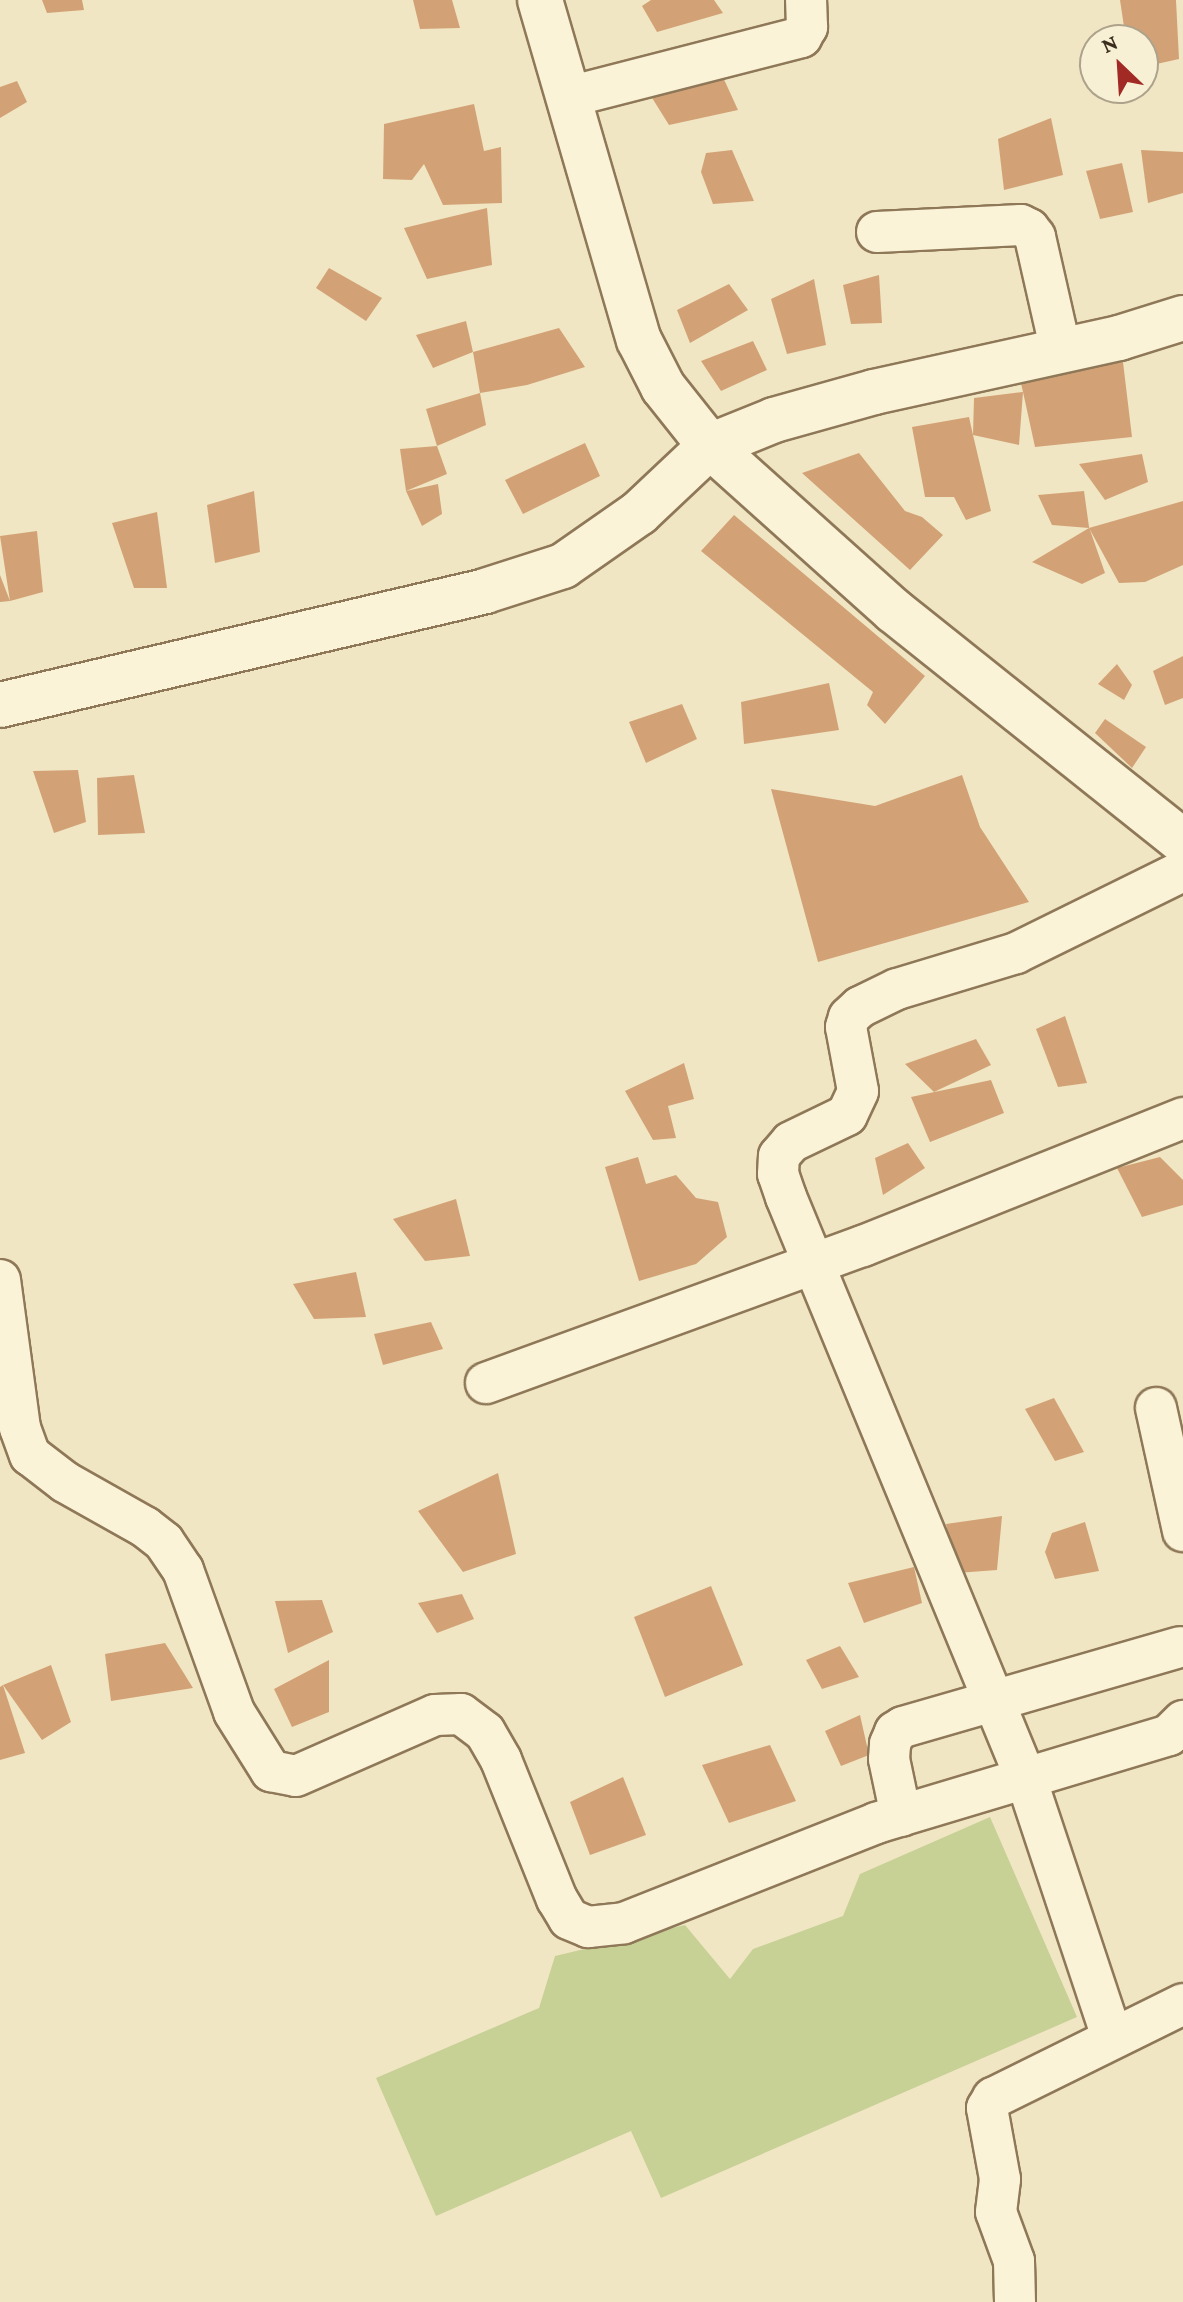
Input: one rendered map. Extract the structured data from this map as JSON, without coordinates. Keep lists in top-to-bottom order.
{
  "north": "top left"
}
